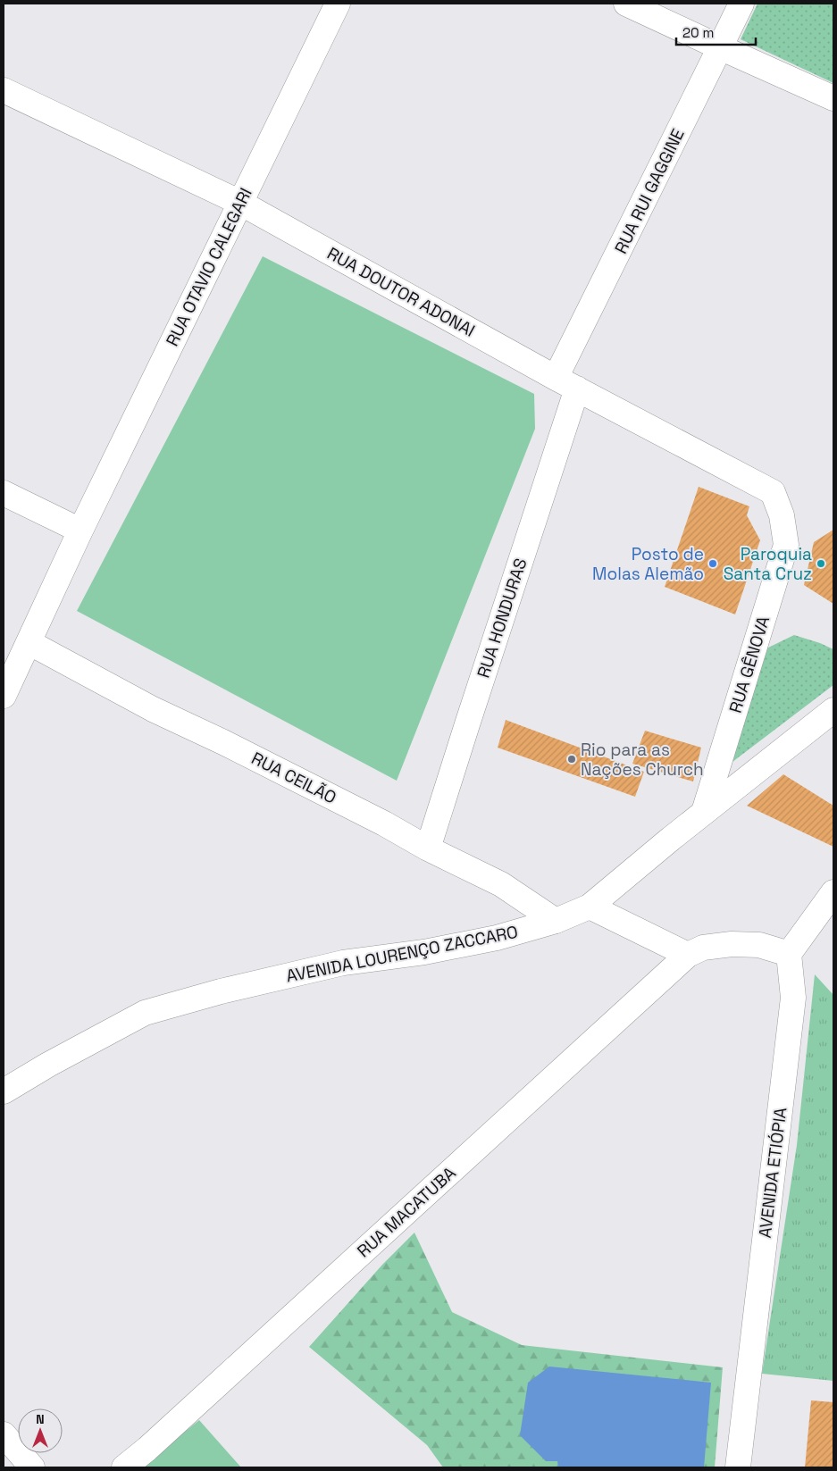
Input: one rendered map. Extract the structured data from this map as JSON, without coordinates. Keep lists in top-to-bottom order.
{
  "streets": {
    "street": [
      "RUA RUI GAGGINE",
      "RUA OTAVIO CALEGARI",
      "RUA DOUTOR ADONAI",
      "RUA HONDURAS",
      "RUA GÊNOVA",
      "RUA CEILÃO",
      "AVENIDA LOURENÇO ZACCARO",
      "AVENIDA ETIÓPIA",
      "RUA MACATUBA"
    ]
  },
  "crossings": [
    ["RUA RUI GAGGINE", "RUA DOUTOR ADONAI"],
    ["RUA OTAVIO CALEGARI", "RUA DOUTOR ADONAI"],
    ["RUA OTAVIO CALEGARI", "RUA CEILÃO"],
    ["RUA DOUTOR ADONAI", "RUA HONDURAS"],
    ["RUA DOUTOR ADONAI", "RUA GÊNOVA"],
    ["RUA HONDURAS", "RUA CEILÃO"],
    ["RUA GÊNOVA", "AVENIDA LOURENÇO ZACCARO"],
    ["RUA CEILÃO", "AVENIDA LOURENÇO ZACCARO"]
  ],
  "places": ["Posto de Molas Alemão", "Paroquia Santa Cruz", "Rio para as Nações Church"],
  "scale_bar": "20 m",
  "north": "top"
}
